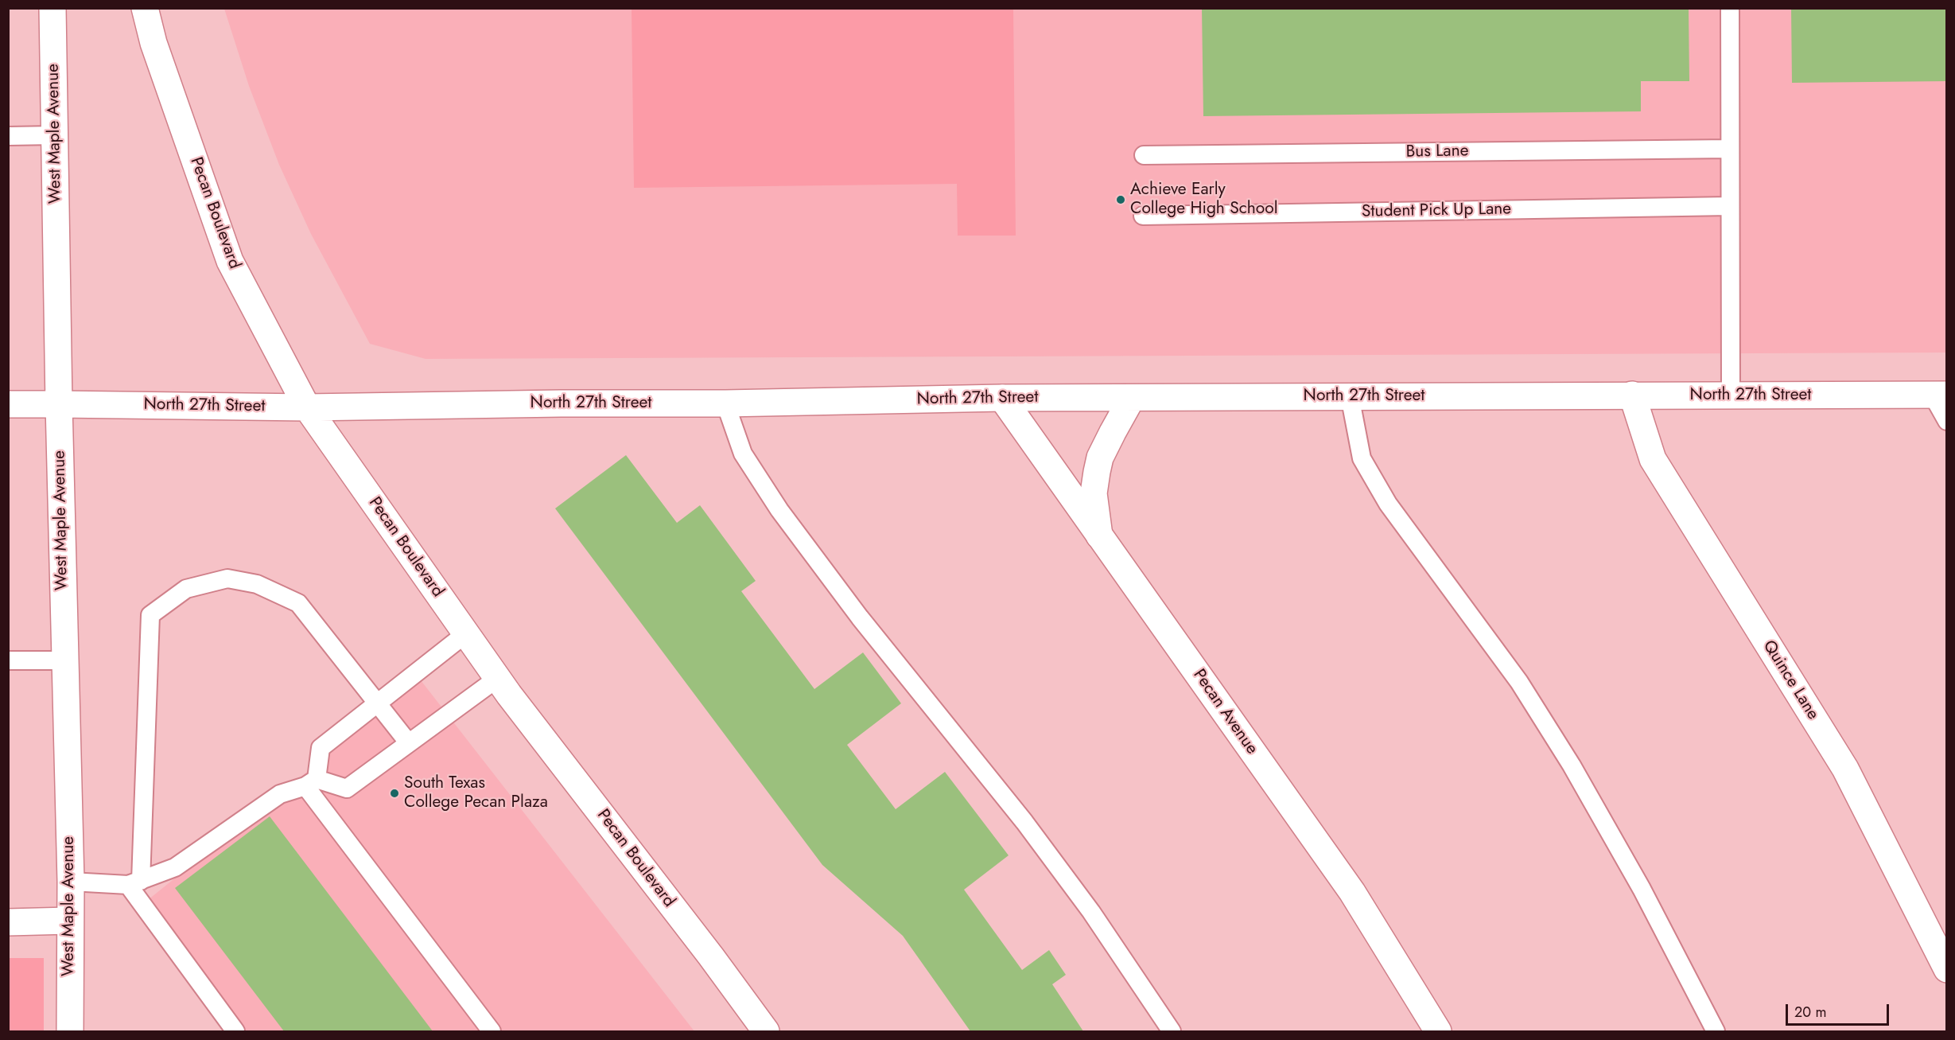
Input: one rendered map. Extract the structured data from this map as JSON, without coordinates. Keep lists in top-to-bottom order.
{
  "streets": {
    "street": [
      "West Maple Avenue",
      "Pecan Boulevard",
      "North 27th Street",
      "Quince Lane",
      "Pecan Avenue"
    ],
    "lane": ["Bus Lane", "Student Pick Up Lane"]
  },
  "crossings": [
    ["West Maple Avenue", "North 27th Street"],
    ["Pecan Boulevard", "North 27th Street"],
    ["North 27th Street", "Quince Lane"],
    ["North 27th Street", "Pecan Avenue"]
  ],
  "places": ["Achieve Early College High School", "South Texas College Pecan Plaza"],
  "scale_bar": "20 m"
}
